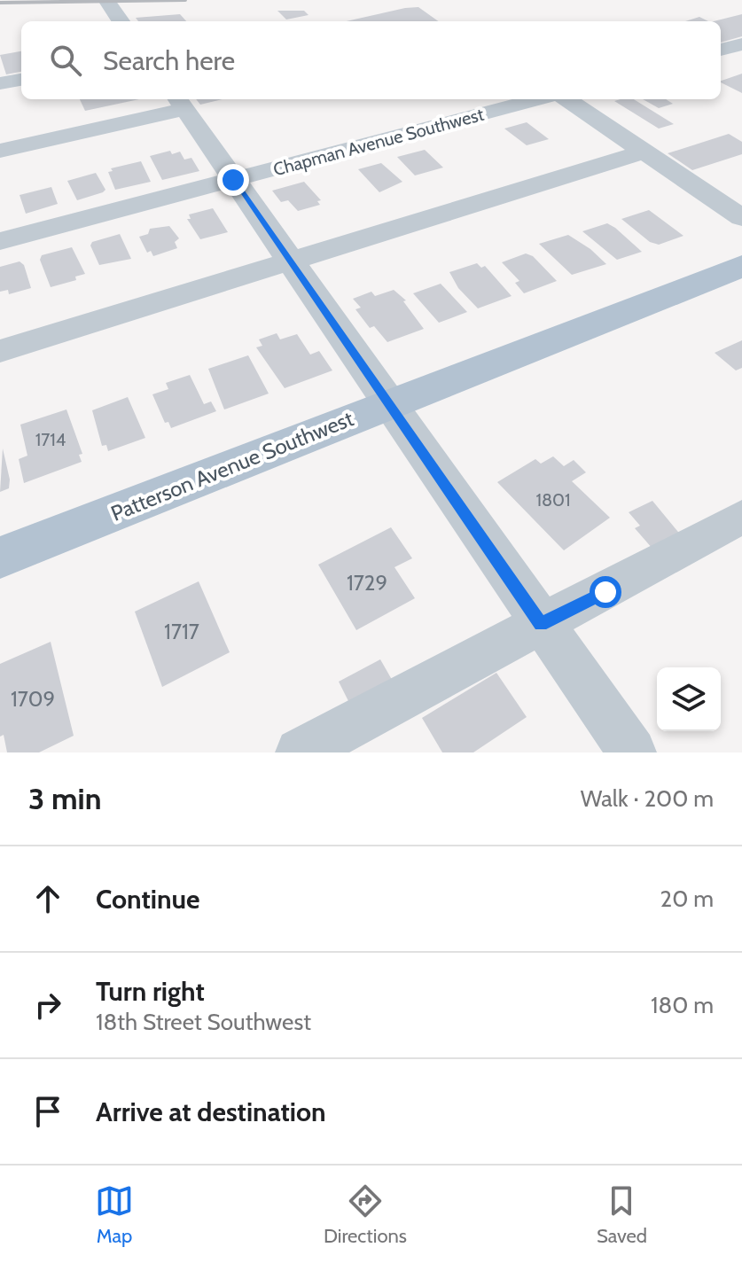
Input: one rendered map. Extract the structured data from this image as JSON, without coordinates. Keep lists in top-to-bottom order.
{
  "streets": {
    "main road": ["Patterson Avenue Southwest"],
    "street": ["Chapman Avenue Southwest"]
  },
  "house_numbers": [
    "1714",
    "1801",
    "1729",
    "1717",
    "1709"
  ],
  "page": {
    "search": "Search here",
    "heading": ["3 min", "Walk · 200 m"],
    "list": [
      ["Continue", "20 m"],
      ["Turn right", "18th Street Southwest", "180 m"],
      "Arrive at destination"
    ],
    "nav": ["Map", "Directions", "Saved"]
  }
}
